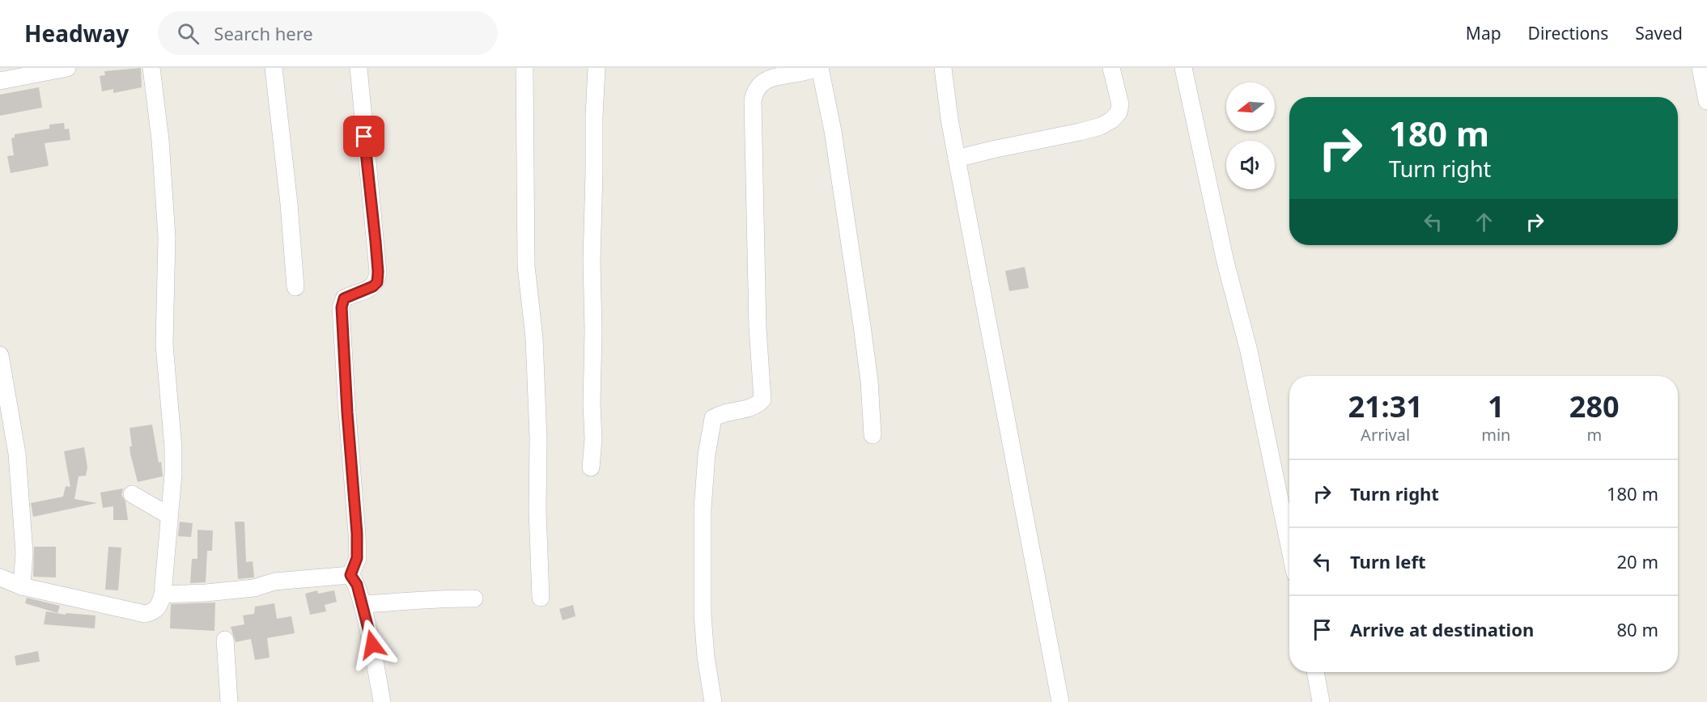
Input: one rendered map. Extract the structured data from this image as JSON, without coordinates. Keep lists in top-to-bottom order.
{
  "north": "left",
  "page": {
    "header": "Headway",
    "search": "Search here",
    "nav": ["Map", "Directions", "Saved"],
    "turn": ["180 m", "Turn right"],
    "eta": [
      "21:31",
      "Arrival",
      "1",
      "min",
      "280",
      "m"
    ],
    "list": [
      {
        "name": "Turn right",
        "value": "180 m"
      },
      {
        "name": "Turn left",
        "value": "20 m"
      },
      {
        "name": "Arrive at destination",
        "value": "80 m"
      }
    ]
  }
}
